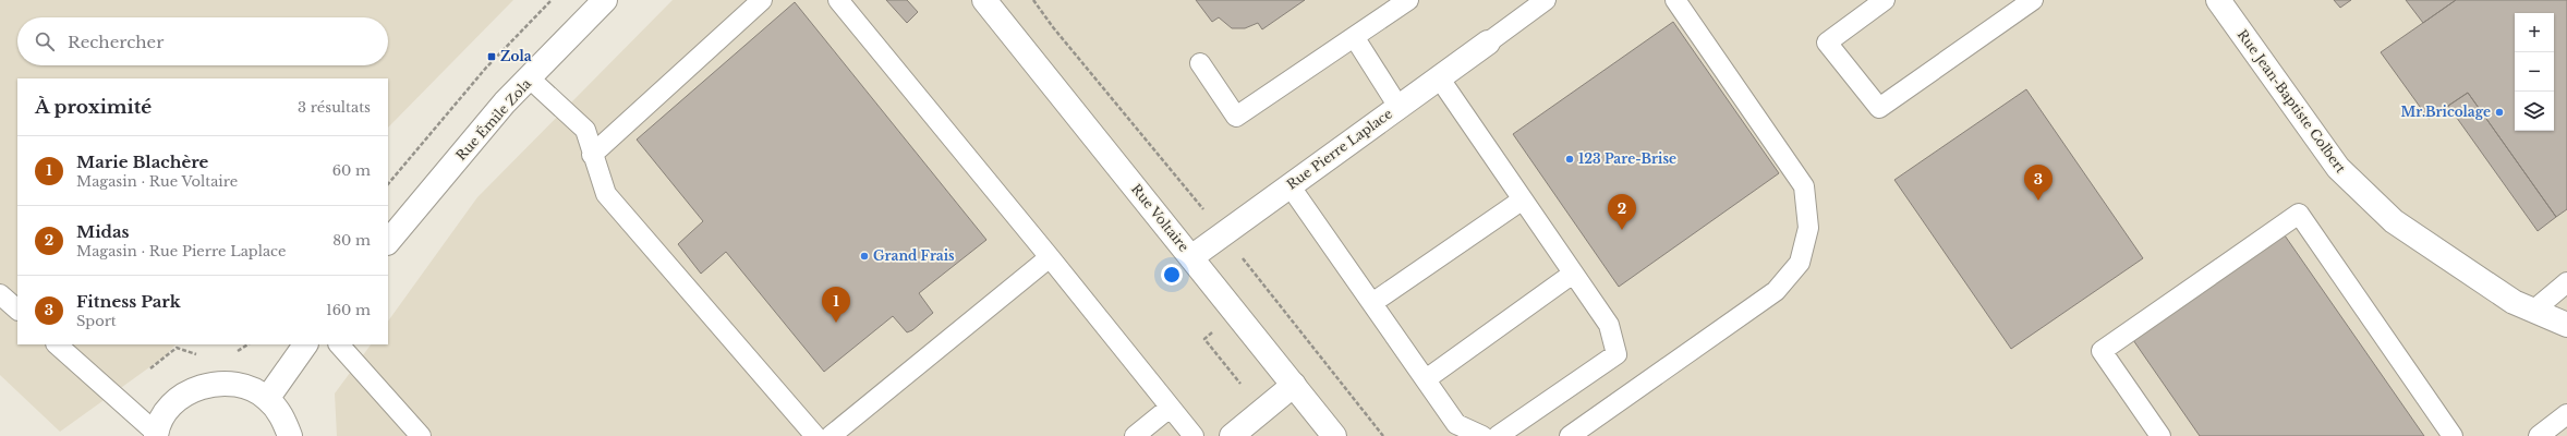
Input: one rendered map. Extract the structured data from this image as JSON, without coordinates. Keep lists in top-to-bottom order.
{
  "streets": {
    "street": [
      "Rue Jean-Baptiste Colbert",
      "Rue Émile Zola",
      "Rue Pierre Laplace",
      "Rue Voltaire"
    ]
  },
  "crossings": [
    ["Rue Pierre Laplace", "Rue Voltaire"]
  ],
  "places": {
    "transit": ["Zola"],
    "other": ["Mr.Bricolage", "123 Pare-Brise", "Grand Frais"]
  },
  "page": {
    "map_buttons": ["+", "−"],
    "search": "Rechercher",
    "heading": ["À proximité", "3 résultats"],
    "list": [
      {
        "mark": "1",
        "name": "Marie Blachère",
        "note": "Magasin · Rue Voltaire",
        "value": "60 m"
      },
      {
        "mark": "2",
        "name": "Midas",
        "note": "Magasin · Rue Pierre Laplace",
        "value": "80 m"
      },
      {
        "mark": "3",
        "name": "Fitness Park",
        "note": "Sport",
        "value": "160 m"
      }
    ],
    "pins": ["3", "2", "1"]
  }
}
